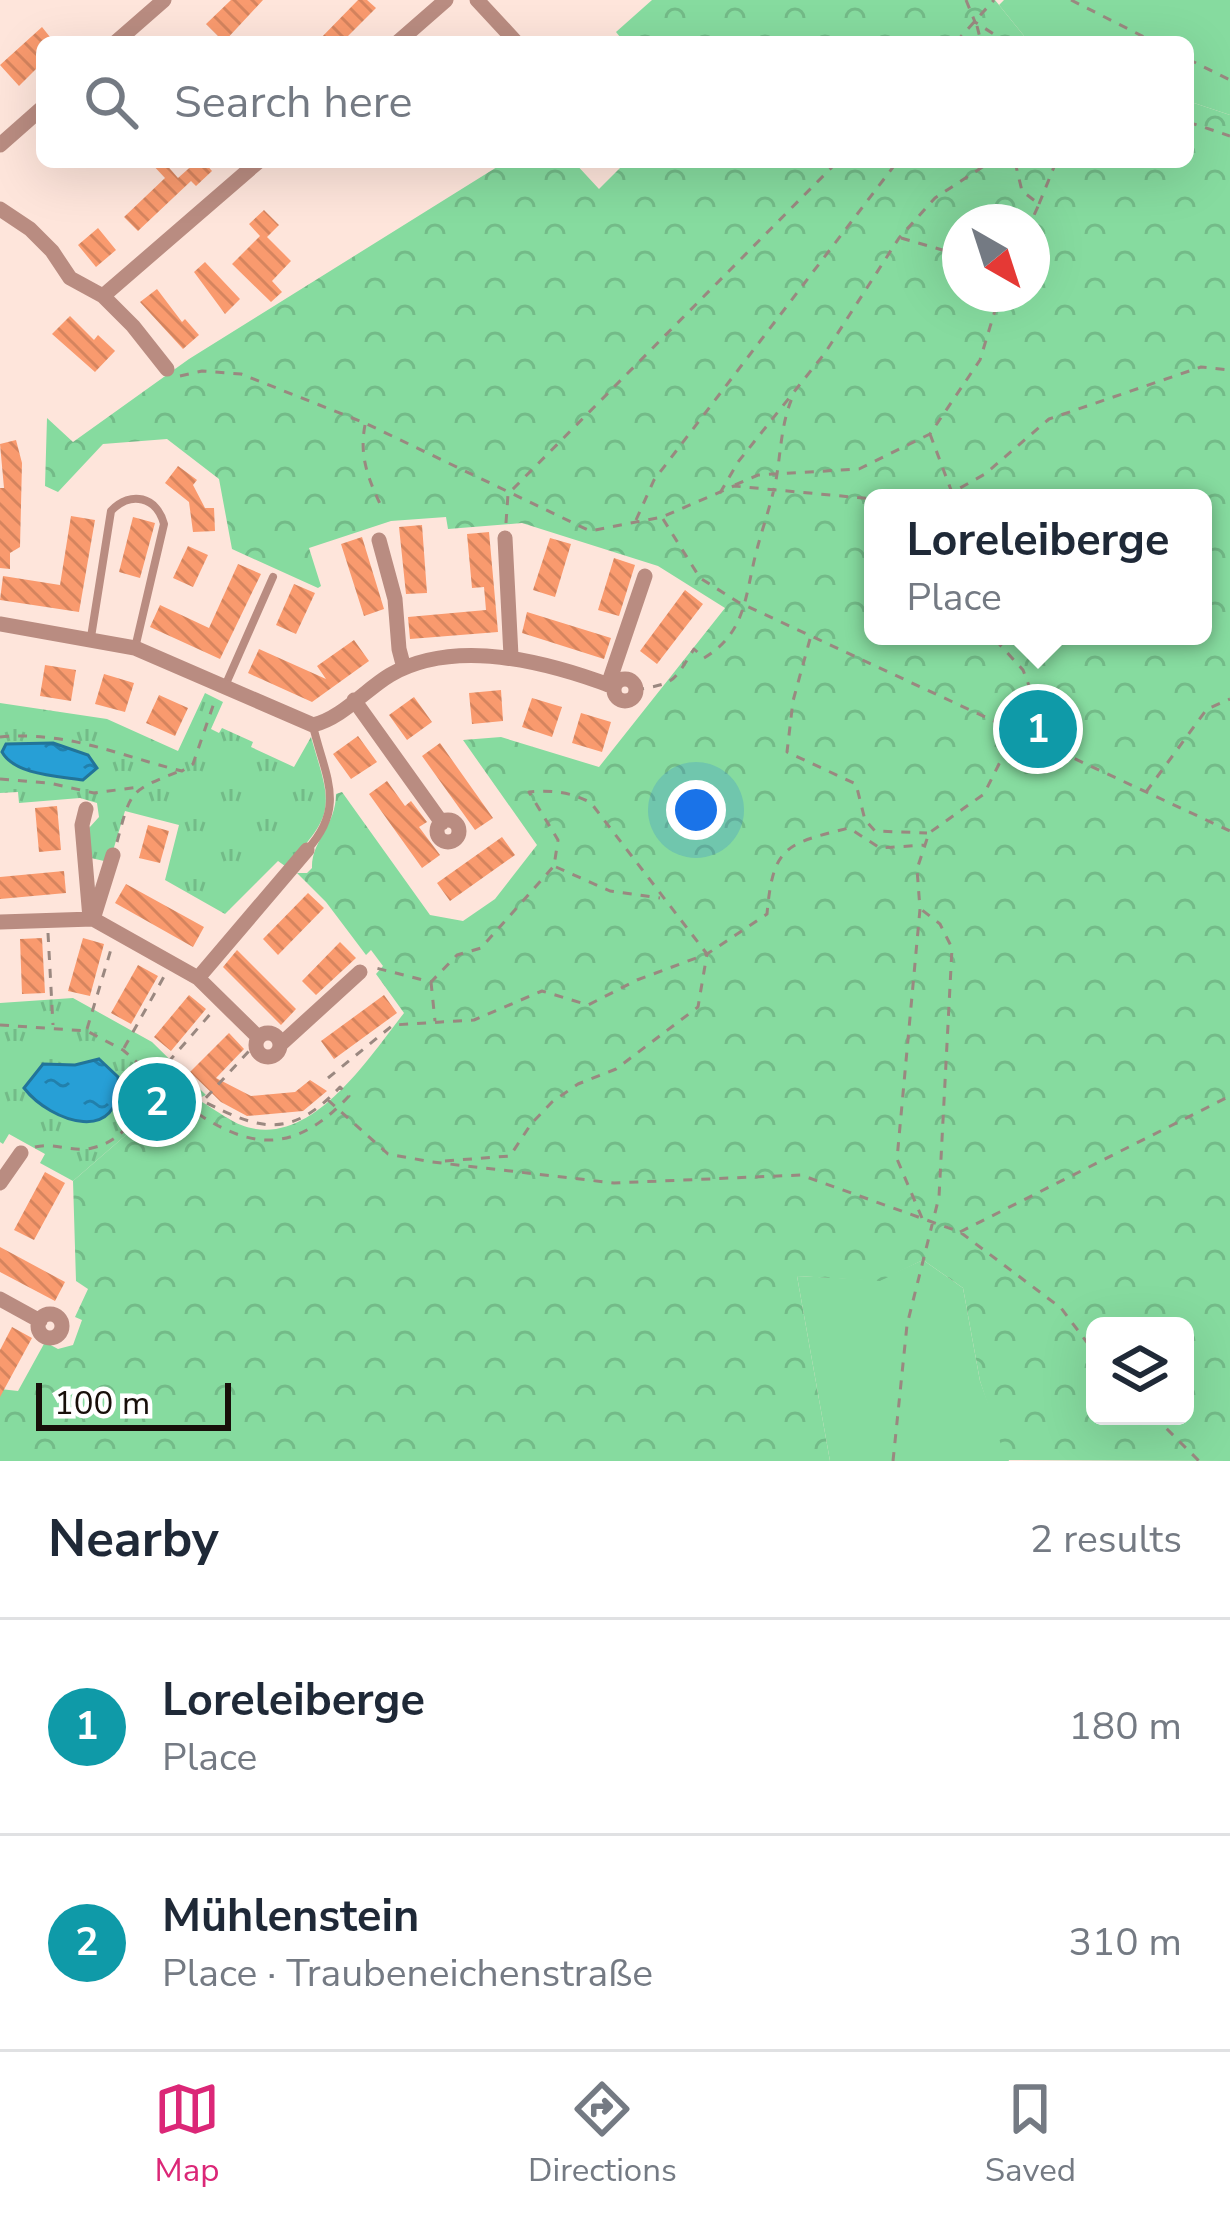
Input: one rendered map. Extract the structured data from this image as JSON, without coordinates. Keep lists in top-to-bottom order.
{
  "scale_bar": "100 m",
  "north": "bottom right",
  "page": {
    "search": "Search here",
    "popup": ["Loreleiberge", "Place"],
    "pins": ["1", "2"],
    "scale": "100 m",
    "heading": ["Nearby", "2 results"],
    "list": [
      {
        "mark": "1",
        "name": "Loreleiberge",
        "note": "Place",
        "value": "180 m"
      },
      {
        "mark": "2",
        "name": "Mühlenstein",
        "note": "Place · Traubeneichenstraße",
        "value": "310 m"
      }
    ],
    "nav": ["Map", "Directions", "Saved"]
  }
}
